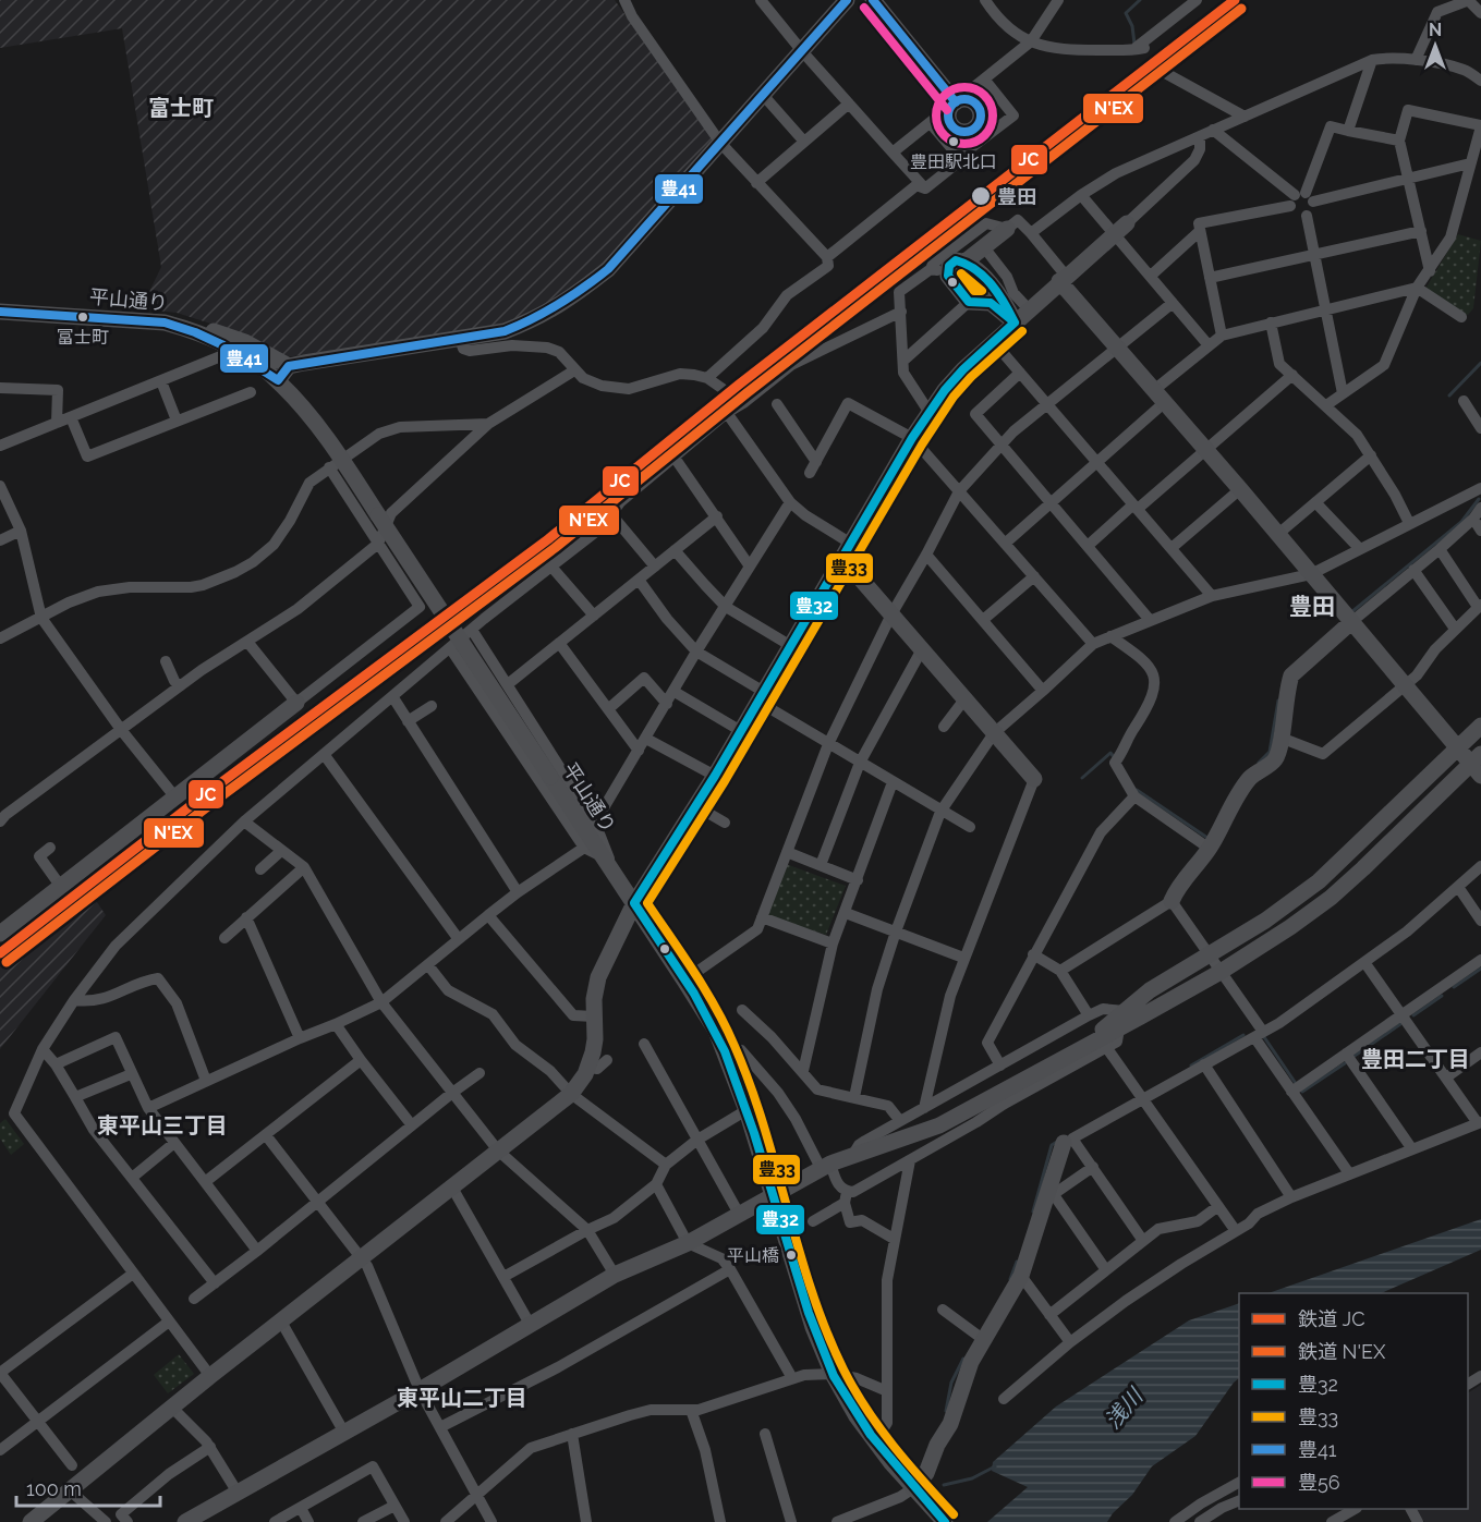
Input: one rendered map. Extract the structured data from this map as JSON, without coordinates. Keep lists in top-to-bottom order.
{
  "streets": {
    "street": ["平山通り"]
  },
  "districts": [
    "富士町",
    "豊田",
    "豊田二丁目",
    "東平山三丁目",
    "東平山二丁目"
  ],
  "water": ["浅川"],
  "places": [
    "豊田駅北口",
    "豊田",
    "富士町",
    "平山橋"
  ],
  "lines": [
    "rail line JC",
    "transit line 豊41",
    "transit line 豊56",
    "rail line N'EX",
    "transit line 豊32",
    "transit line 豊33"
  ],
  "legend": [
    "鉄道 JC",
    "鉄道 N'EX",
    "豊32",
    "豊33",
    "豊41",
    "豊56"
  ],
  "scale_bar": "100 m",
  "north": "top"
}
